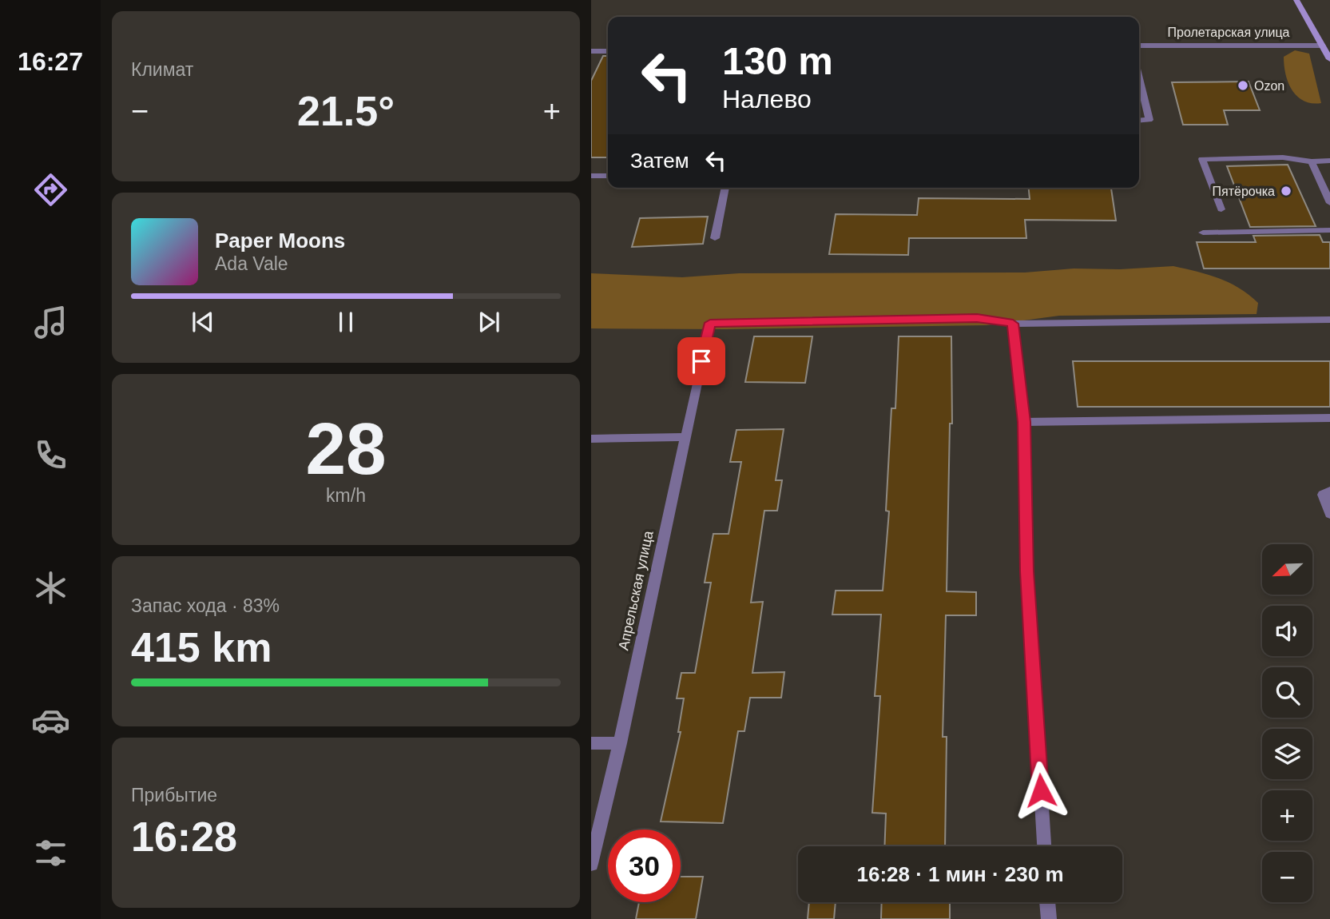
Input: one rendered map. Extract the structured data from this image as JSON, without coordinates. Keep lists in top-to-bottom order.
{
  "streets": {
    "street": ["Пролетарская улица", "Апрельская улица"]
  },
  "places": ["Ozon", "Пятёрочка"],
  "north": "bottom left",
  "page": {
    "tabs": "16:27",
    "tile": [
      "Климат",
      ["28", "km/h"],
      ["Запас хода · 83%", "415 km"],
      ["Прибытие", "16:28"]
    ],
    "turn": ["130 m", "Налево"],
    "heat": ["−", "21.5°", "+"],
    "then": "Затем",
    "song": ["Paper Moons", "Ada Vale"],
    "map_buttons": ["+", "−"],
    "limit": "30",
    "trip": "16:28 · 1 мин · 230 m"
  }
}
